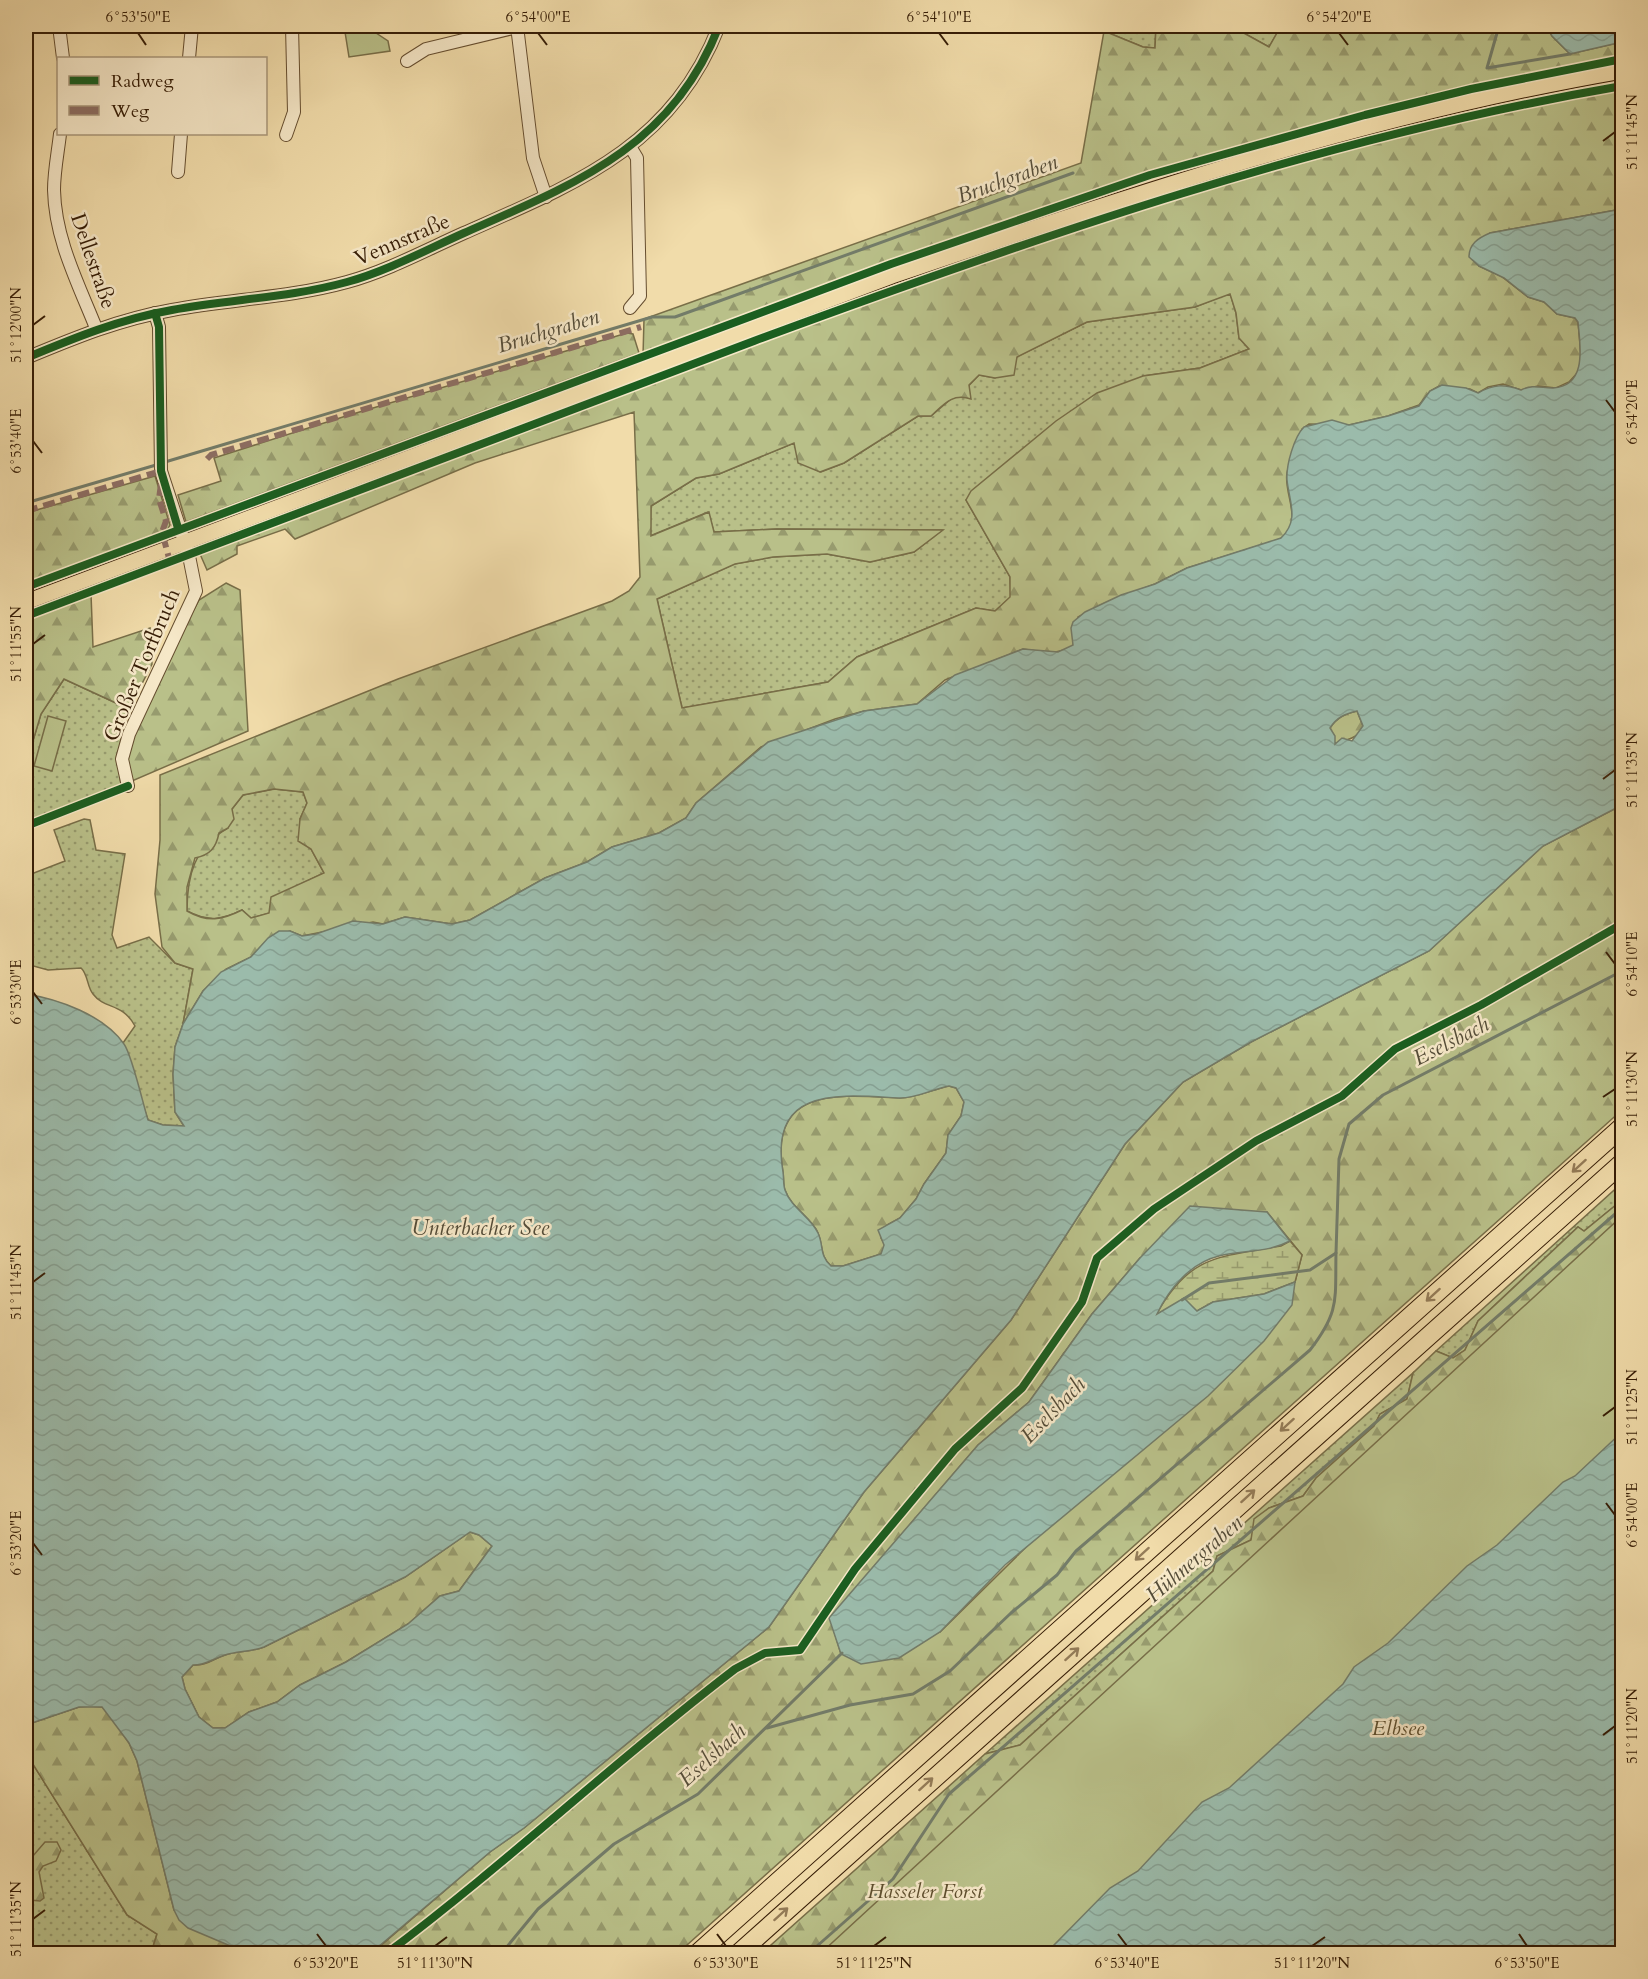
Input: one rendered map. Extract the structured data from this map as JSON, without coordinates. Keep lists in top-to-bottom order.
{
  "streets": {
    "street": ["Vennstraße", "Dellestraße", "Großer Torfbruch"]
  },
  "crossings": [
    ["Vennstraße", "Dellestraße"],
    ["Vennstraße", "Großer Torfbruch"]
  ],
  "water": [
    "Bruchgraben",
    "Eselsbach",
    "Unterbacher See",
    "Hühnergraben"
  ],
  "parks": ["Elbsee", "Hasseler Forst"],
  "legend": ["Radweg", "Weg"],
  "coordinates": [
    "6°53'50\"E",
    "6°54'00\"E",
    "6°54'10\"E",
    "6°54'20\"E",
    "51°11'45\"N",
    "51°12'00\"N",
    "6°53'40\"E",
    "51°11'55\"N",
    "51°11'35\"N",
    "6°53'30\"E",
    "51°11'30\"N",
    "51°11'25\"N",
    "6°53'20\"E",
    "51°11'20\"N"
  ]
}
